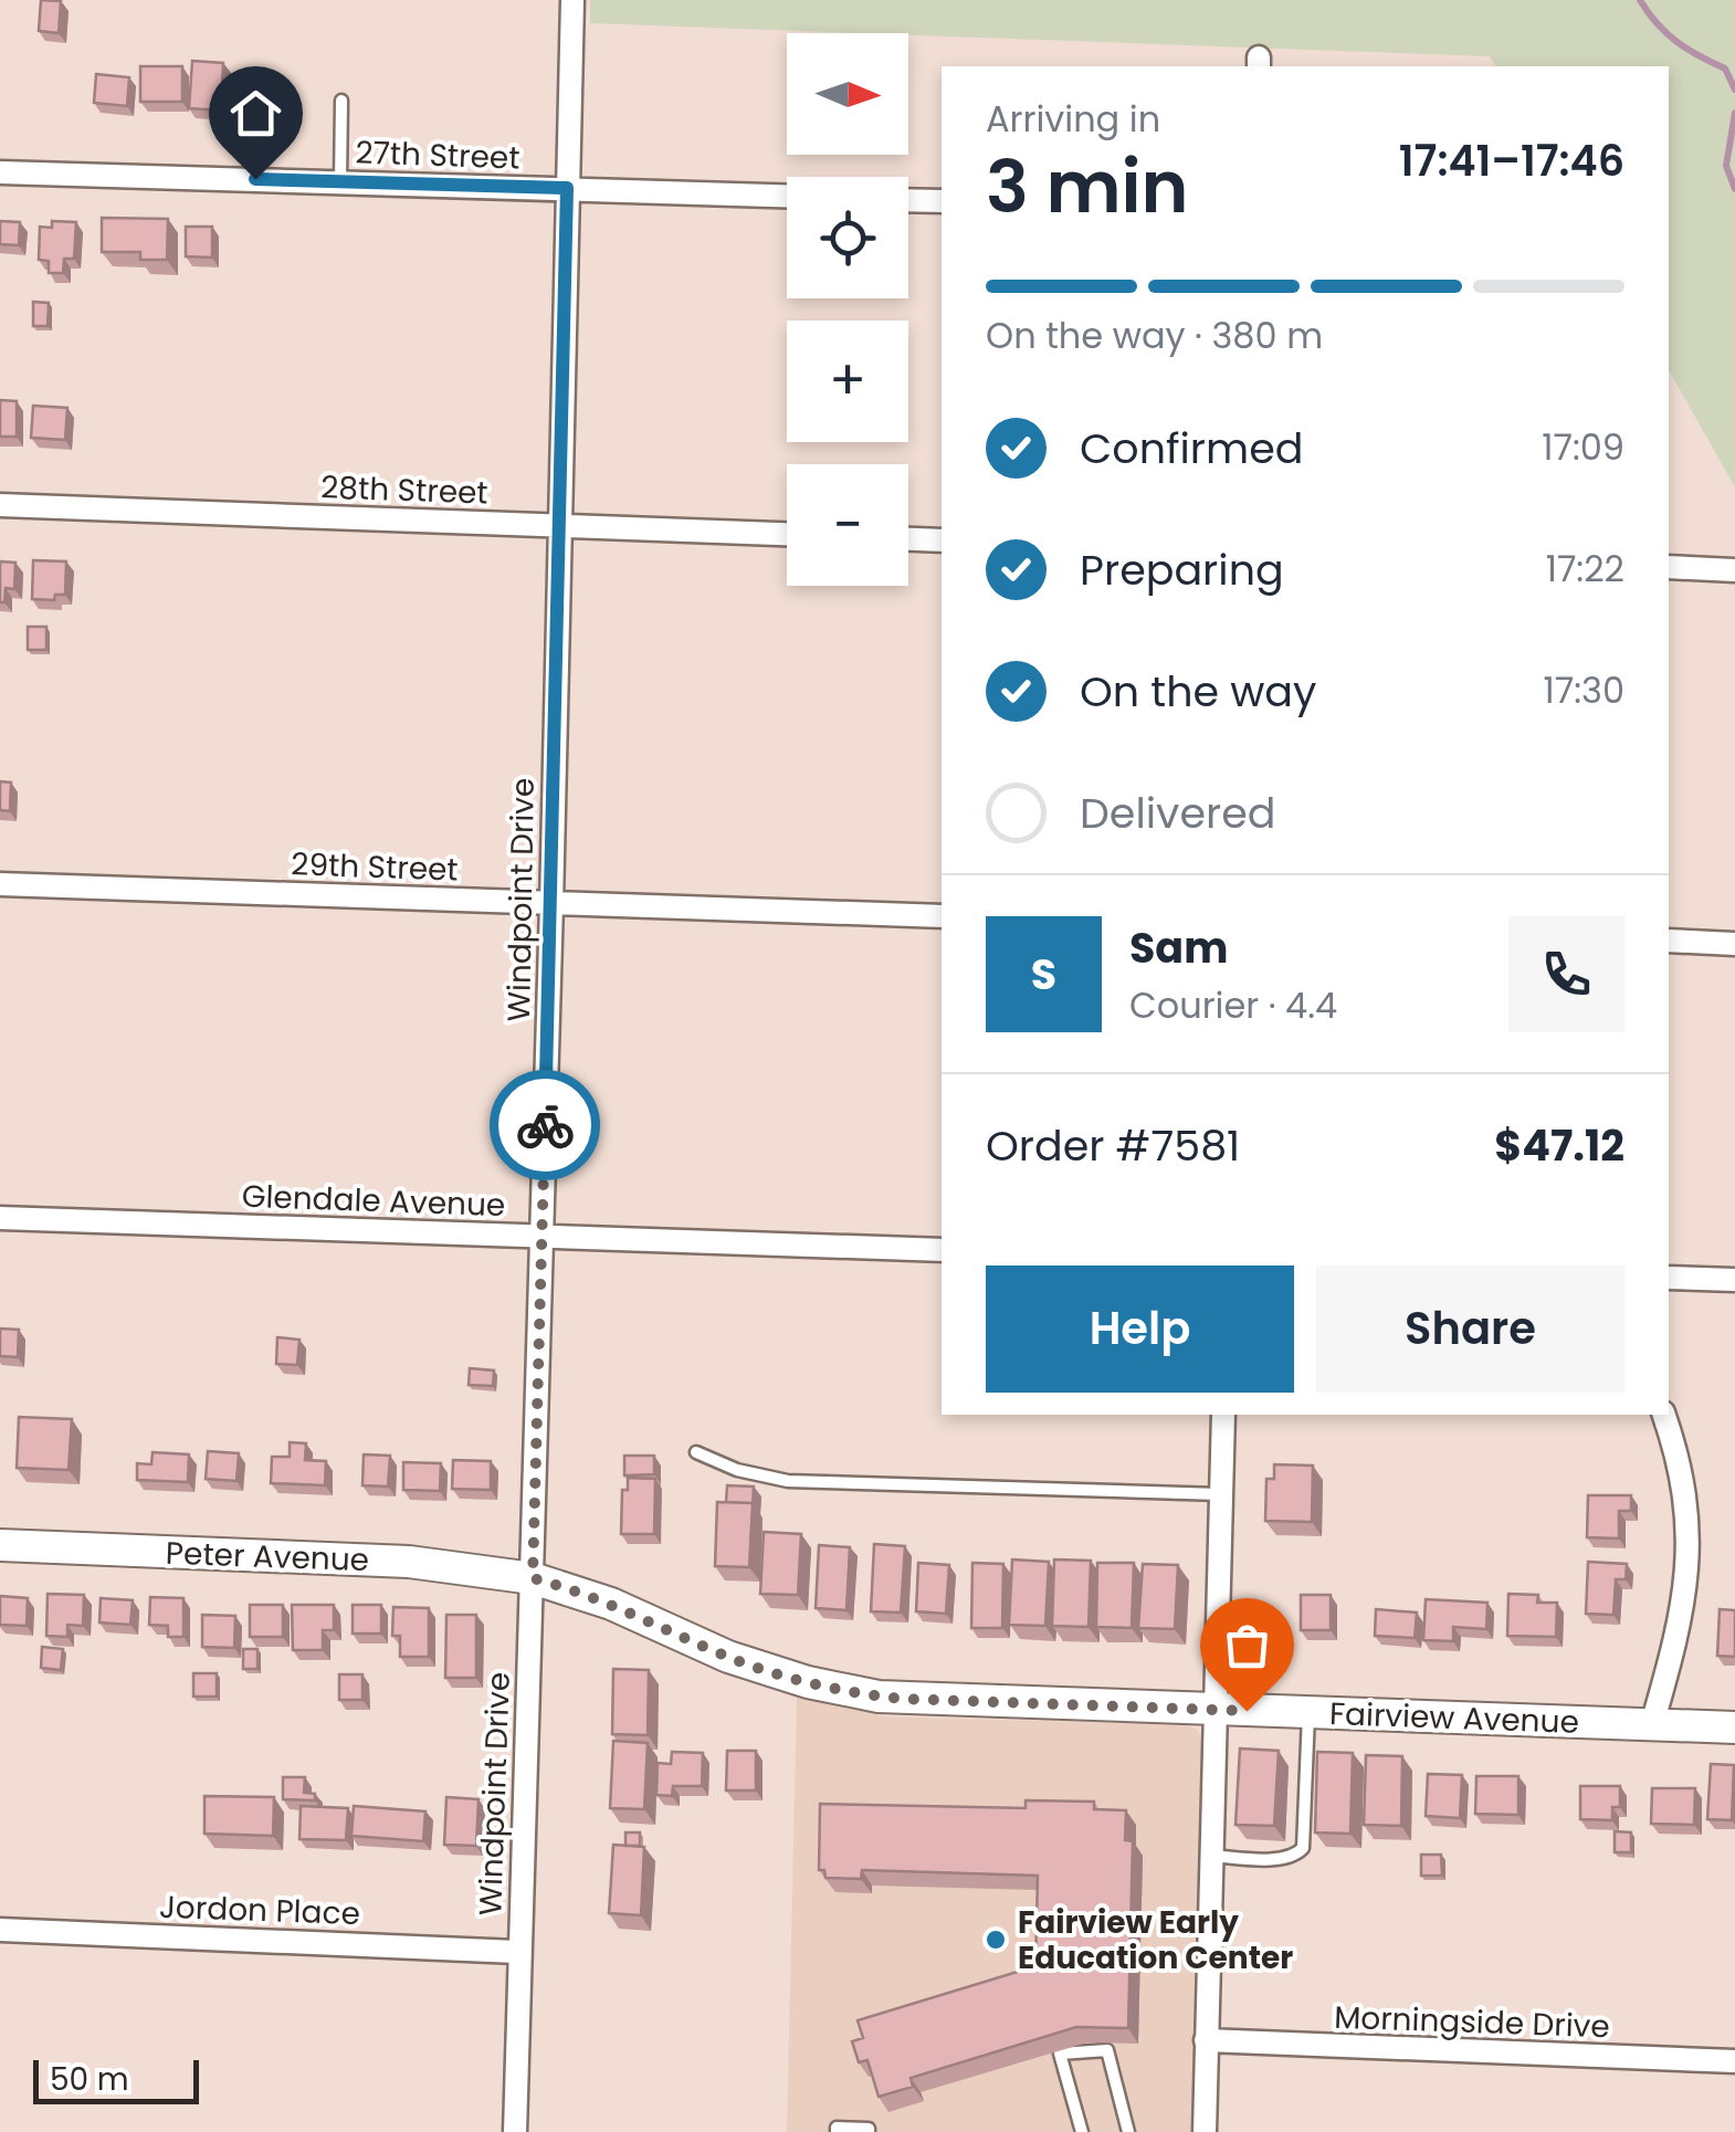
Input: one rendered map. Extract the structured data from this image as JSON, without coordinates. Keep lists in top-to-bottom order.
{
  "streets": {
    "street": [
      "27th Street",
      "28th Street",
      "29th Street",
      "Windpoint Drive",
      "Glendale Avenue",
      "Peter Avenue",
      "Fairview Avenue",
      "Jordon Place",
      "Morningside Drive"
    ]
  },
  "crossings": [
    ["27th Street", "Windpoint Drive"],
    ["28th Street", "Windpoint Drive"],
    ["29th Street", "Windpoint Drive"],
    ["Windpoint Drive", "Glendale Avenue"],
    ["Windpoint Drive", "Peter Avenue"],
    ["Windpoint Drive", "Fairview Avenue"],
    ["Windpoint Drive", "Jordon Place"],
    ["Peter Avenue", "Fairview Avenue"]
  ],
  "places": ["Fairview Early Education Center"],
  "scale_bar": "50 m",
  "north": "right",
  "page": {
    "map_buttons": ["+", "−"],
    "heading": ["3 min", "Arriving in", "17:41–17:46"],
    "panel": [
      "Sam",
      "Courier · 4.4",
      "Order #7581",
      "$47.12"
    ],
    "bar": "On the way · 380 m",
    "list": [
      ["Confirmed", "17:09"],
      ["Preparing", "17:22"],
      ["On the way", "17:30"],
      "Delivered"
    ],
    "round": "S",
    "buttons": ["Help", "Share"],
    "scale": "50 m"
  }
}
